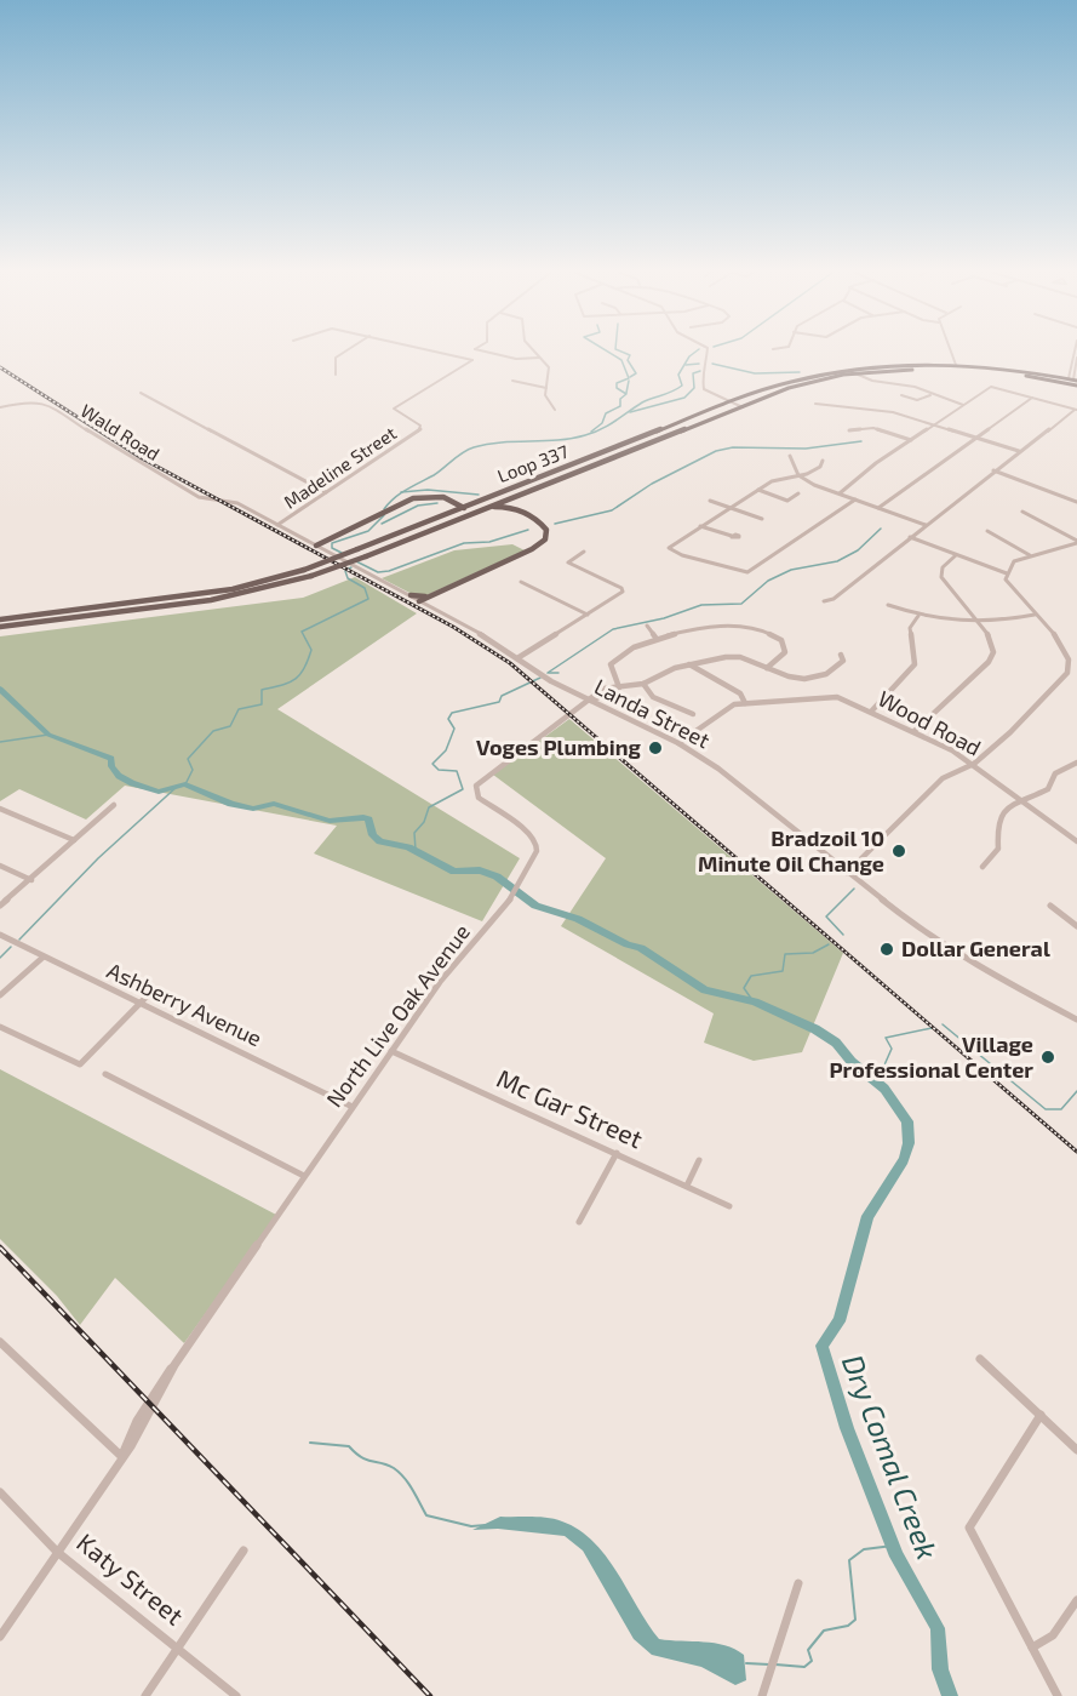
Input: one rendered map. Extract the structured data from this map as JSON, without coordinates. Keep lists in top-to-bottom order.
{
  "streets": {
    "main road": ["Loop 337"],
    "street": [
      "Wald Road",
      "Madeline Street",
      "Landa Street",
      "Wood Road",
      "Ashberry Avenue",
      "North Live Oak Avenue",
      "Mc Gar Street",
      "Katy Street"
    ]
  },
  "crossings": [
    ["Wald Road", "Landa Street"],
    ["Madeline Street", "Landa Street"],
    ["Landa Street", "North Live Oak Avenue"],
    ["Ashberry Avenue", "North Live Oak Avenue"],
    ["North Live Oak Avenue", "Mc Gar Street"],
    ["North Live Oak Avenue", "Katy Street"]
  ],
  "water": ["Dry Comal Creek"],
  "places": [
    "Voges Plumbing",
    "Bradzoil 10 Minute Oil Change",
    "Dollar General",
    "Village Professional Center"
  ]
}
